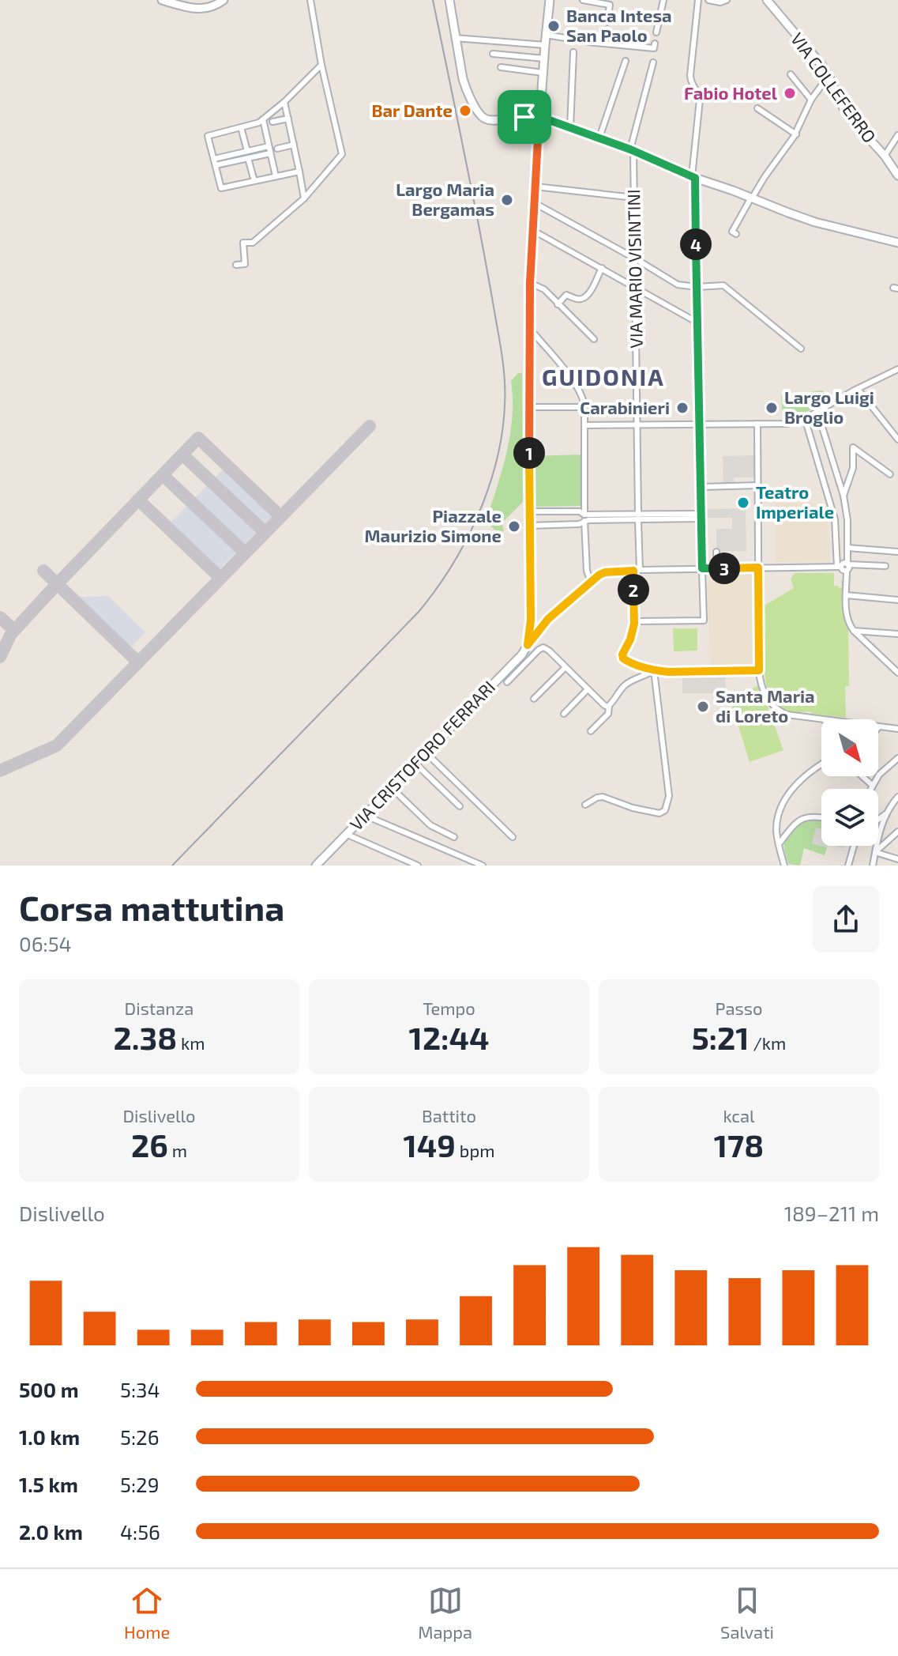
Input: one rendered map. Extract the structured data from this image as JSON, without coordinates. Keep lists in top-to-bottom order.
{
  "streets": {
    "main road": ["VIA COLLEFERRO", "VIA CRISTOFORO FERRARI"],
    "street": ["VIA MARIO VISINTINI"]
  },
  "districts": ["GUIDONIA"],
  "places": [
    "Banca Intesa San Paolo",
    "Fabio Hotel",
    "Bar Dante",
    "Largo Maria Bergamas",
    "Carabinieri",
    "Largo Luigi Broglio",
    "Teatro Imperiale",
    "Piazzale Maurizio Simone",
    "Santa Maria di Loreto"
  ],
  "north": "bottom right",
  "page": {
    "pins": [
      "4",
      "1",
      "3",
      "2"
    ],
    "heading": ["Corsa mattutina", "06:54"],
    "stats": [
      ["Distanza", "2.38 km"],
      ["Tempo", "12:44"],
      ["Passo", "5:21 /km"],
      ["Dislivello", "26 m"],
      ["Battito", "149 bpm"],
      ["kcal", "178"]
    ],
    "chart": ["Dislivello", "189–211 m"],
    "list": [
      {
        "name": "500 m",
        "note": "5:34"
      },
      {
        "name": "1.0 km",
        "note": "5:26"
      },
      {
        "name": "1.5 km",
        "note": "5:29"
      },
      {
        "name": "2.0 km",
        "note": "4:56"
      }
    ],
    "tabs": ["Home", "Mappa", "Salvati"]
  }
}
